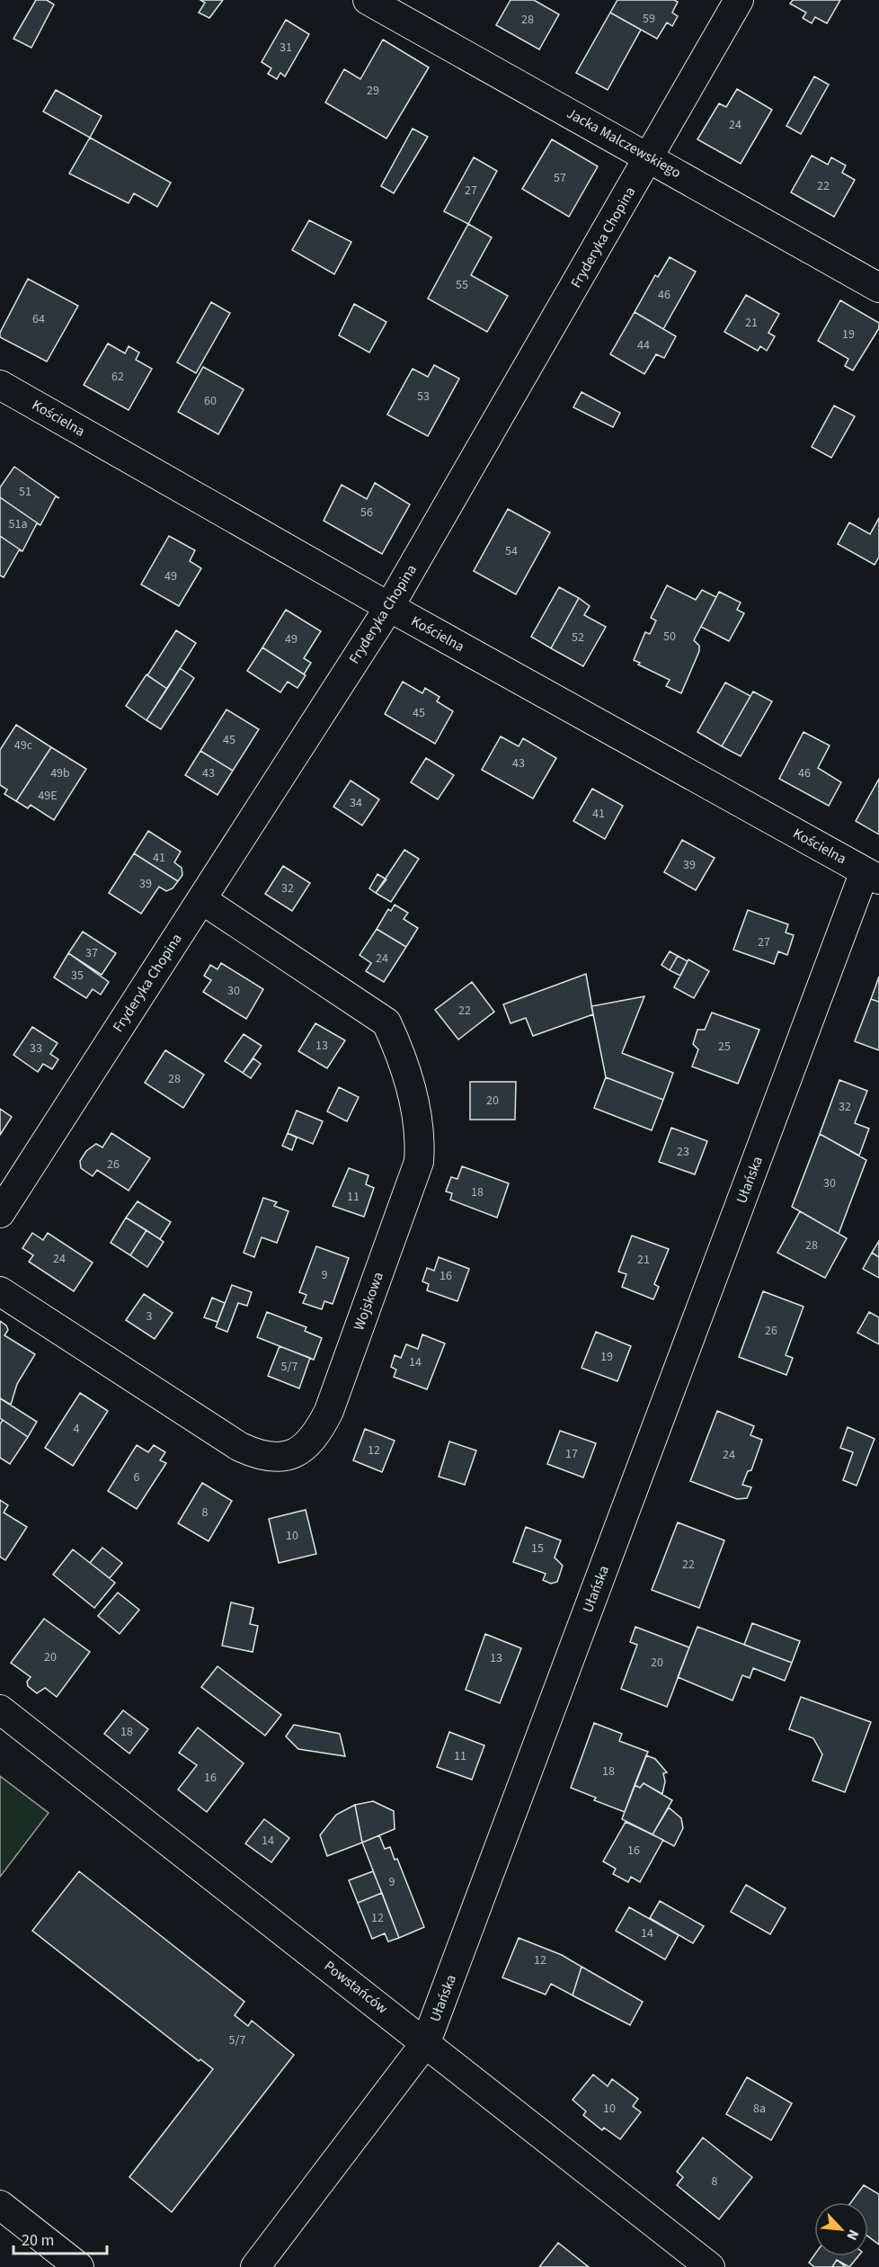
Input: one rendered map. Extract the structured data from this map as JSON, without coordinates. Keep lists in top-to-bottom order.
{
  "streets": {
    "street": [
      "Jacka Malczewskiego",
      "Fryderyka Chopina",
      "Kościelna",
      "Ułańska",
      "Wojskowa",
      "Powstańców"
    ]
  },
  "crossings": [
    ["Jacka Malczewskiego", "Fryderyka Chopina"],
    ["Fryderyka Chopina", "Kościelna"],
    ["Fryderyka Chopina", "Wojskowa"],
    ["Kościelna", "Ułańska"],
    ["Ułańska", "Powstańców"]
  ],
  "house_numbers": [
    "59",
    "28",
    "31",
    "29",
    "24",
    "57",
    "22",
    "27",
    "55",
    "46",
    "64",
    "21",
    "19",
    "44",
    "62",
    "53",
    "60",
    "51",
    "56",
    "51a",
    "54",
    "49",
    "50",
    "52",
    "49",
    "45",
    "45",
    "49c",
    "43",
    "49b",
    "43",
    "46",
    "49E",
    "34",
    "41",
    "41",
    "39",
    "39",
    "32",
    "27",
    "37",
    "24",
    "35",
    "30",
    "22",
    "13",
    "25",
    "33",
    "28",
    "20",
    "32",
    "23",
    "26",
    "30",
    "18",
    "11",
    "28",
    "24",
    "21",
    "9",
    "16",
    "3",
    "26",
    "19",
    "14",
    "5/7",
    "4",
    "12",
    "17",
    "24",
    "6",
    "8",
    "10",
    "15",
    "22",
    "20",
    "13",
    "20",
    "18",
    "11",
    "18",
    "16",
    "14",
    "16",
    "9",
    "12",
    "14",
    "12",
    "5/7",
    "10",
    "8a",
    "8"
  ],
  "scale_bar": "20 m",
  "north": "bottom right"
}
